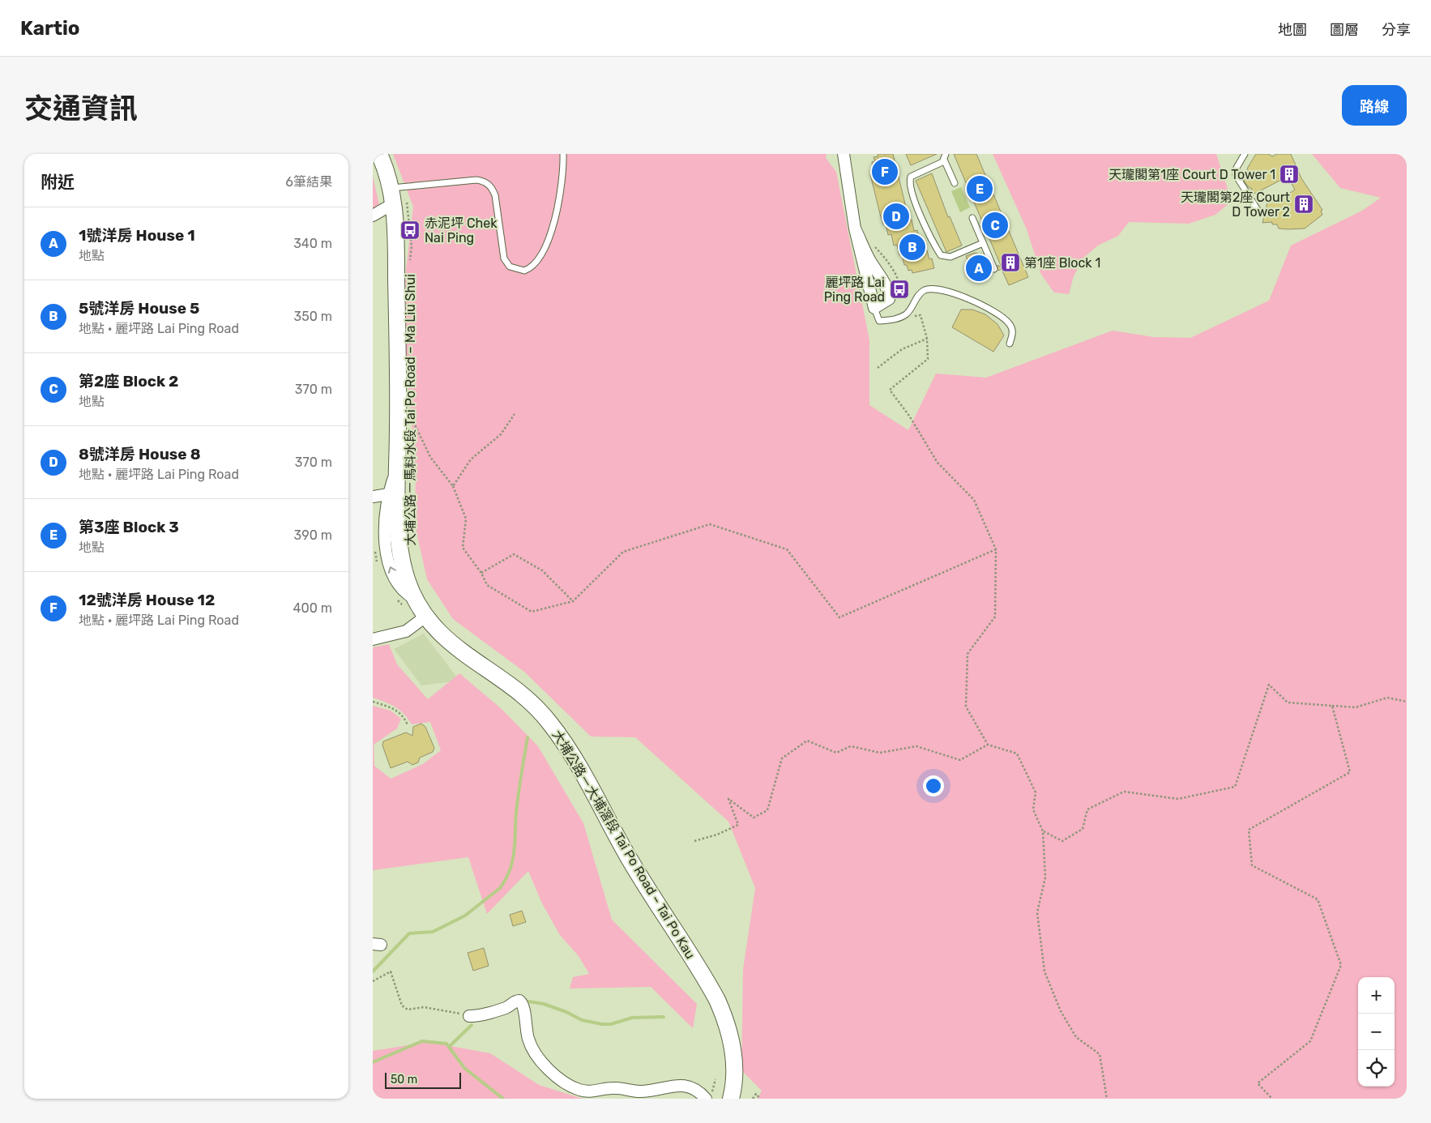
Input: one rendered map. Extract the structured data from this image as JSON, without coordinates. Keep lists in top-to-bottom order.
{
  "streets": {
    "main road": ["大埔公路－馬料水段 Tai Po Road – Ma Liu Shui", "大埔公路－大埔滘段 Tai Po Road – Tai Po Kau"]
  },
  "crossings": [
    ["大埔公路－馬料水段 Tai Po Road – Ma Liu Shui", "大埔公路－大埔滘段 Tai Po Road – Tai Po Kau"]
  ],
  "places": {
    "building": ["天瓏閣第1座 Court D Tower 1", "天瓏閣第2座 Court D Tower 2", "第1座 Block 1"],
    "bus stop": ["赤泥坪 Chek Nai Ping", "麗坪路 Lai Ping Road"]
  },
  "scale_bar": "50 m",
  "page": {
    "header": "Kartio",
    "nav": ["地圖", "圖層", "分享"],
    "title": "交通資訊",
    "buttons": "路線",
    "heading": ["附近", "6筆結果"],
    "pins": [
      "F",
      "E",
      "D",
      "C",
      "B",
      "A"
    ],
    "list": [
      {
        "mark": "A",
        "name": "1號洋房 House 1",
        "note": "地點",
        "value": "340 m"
      },
      {
        "mark": "B",
        "name": "5號洋房 House 5",
        "note": "地點 · 麗坪路 Lai Ping Road",
        "value": "350 m"
      },
      {
        "mark": "C",
        "name": "第2座 Block 2",
        "note": "地點",
        "value": "370 m"
      },
      {
        "mark": "D",
        "name": "8號洋房 House 8",
        "note": "地點 · 麗坪路 Lai Ping Road",
        "value": "370 m"
      },
      {
        "mark": "E",
        "name": "第3座 Block 3",
        "note": "地點",
        "value": "390 m"
      },
      {
        "mark": "F",
        "name": "12號洋房 House 12",
        "note": "地點 · 麗坪路 Lai Ping Road",
        "value": "400 m"
      }
    ],
    "map_buttons": ["+", "−"],
    "scale": "50 m"
  }
}
